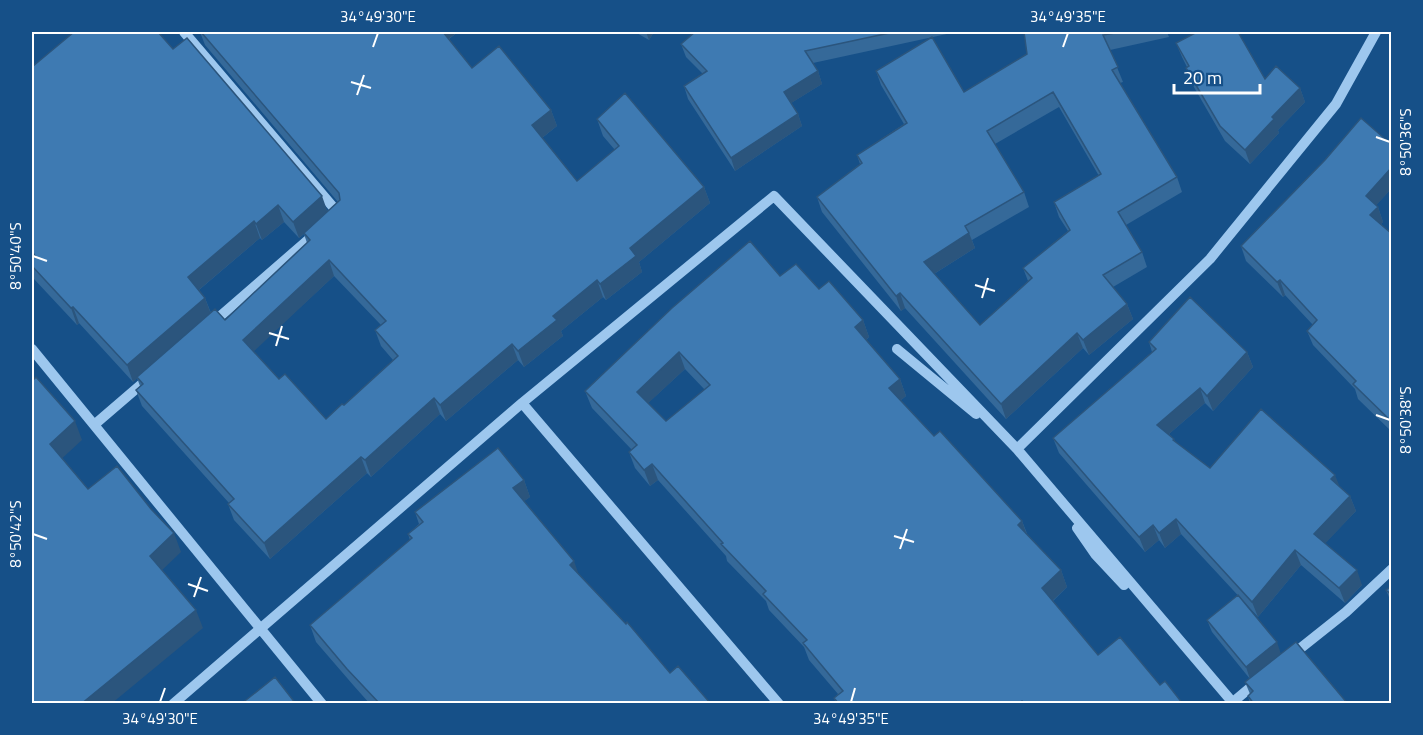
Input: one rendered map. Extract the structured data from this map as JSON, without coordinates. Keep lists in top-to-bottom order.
{
  "scale_bar": "20 m",
  "coordinates": [
    "34°49'30\"E",
    "34°49'35\"E",
    "8°50'36\"S",
    "8°50'40\"S",
    "8°50'38\"S",
    "8°50'42\"S"
  ]
}
